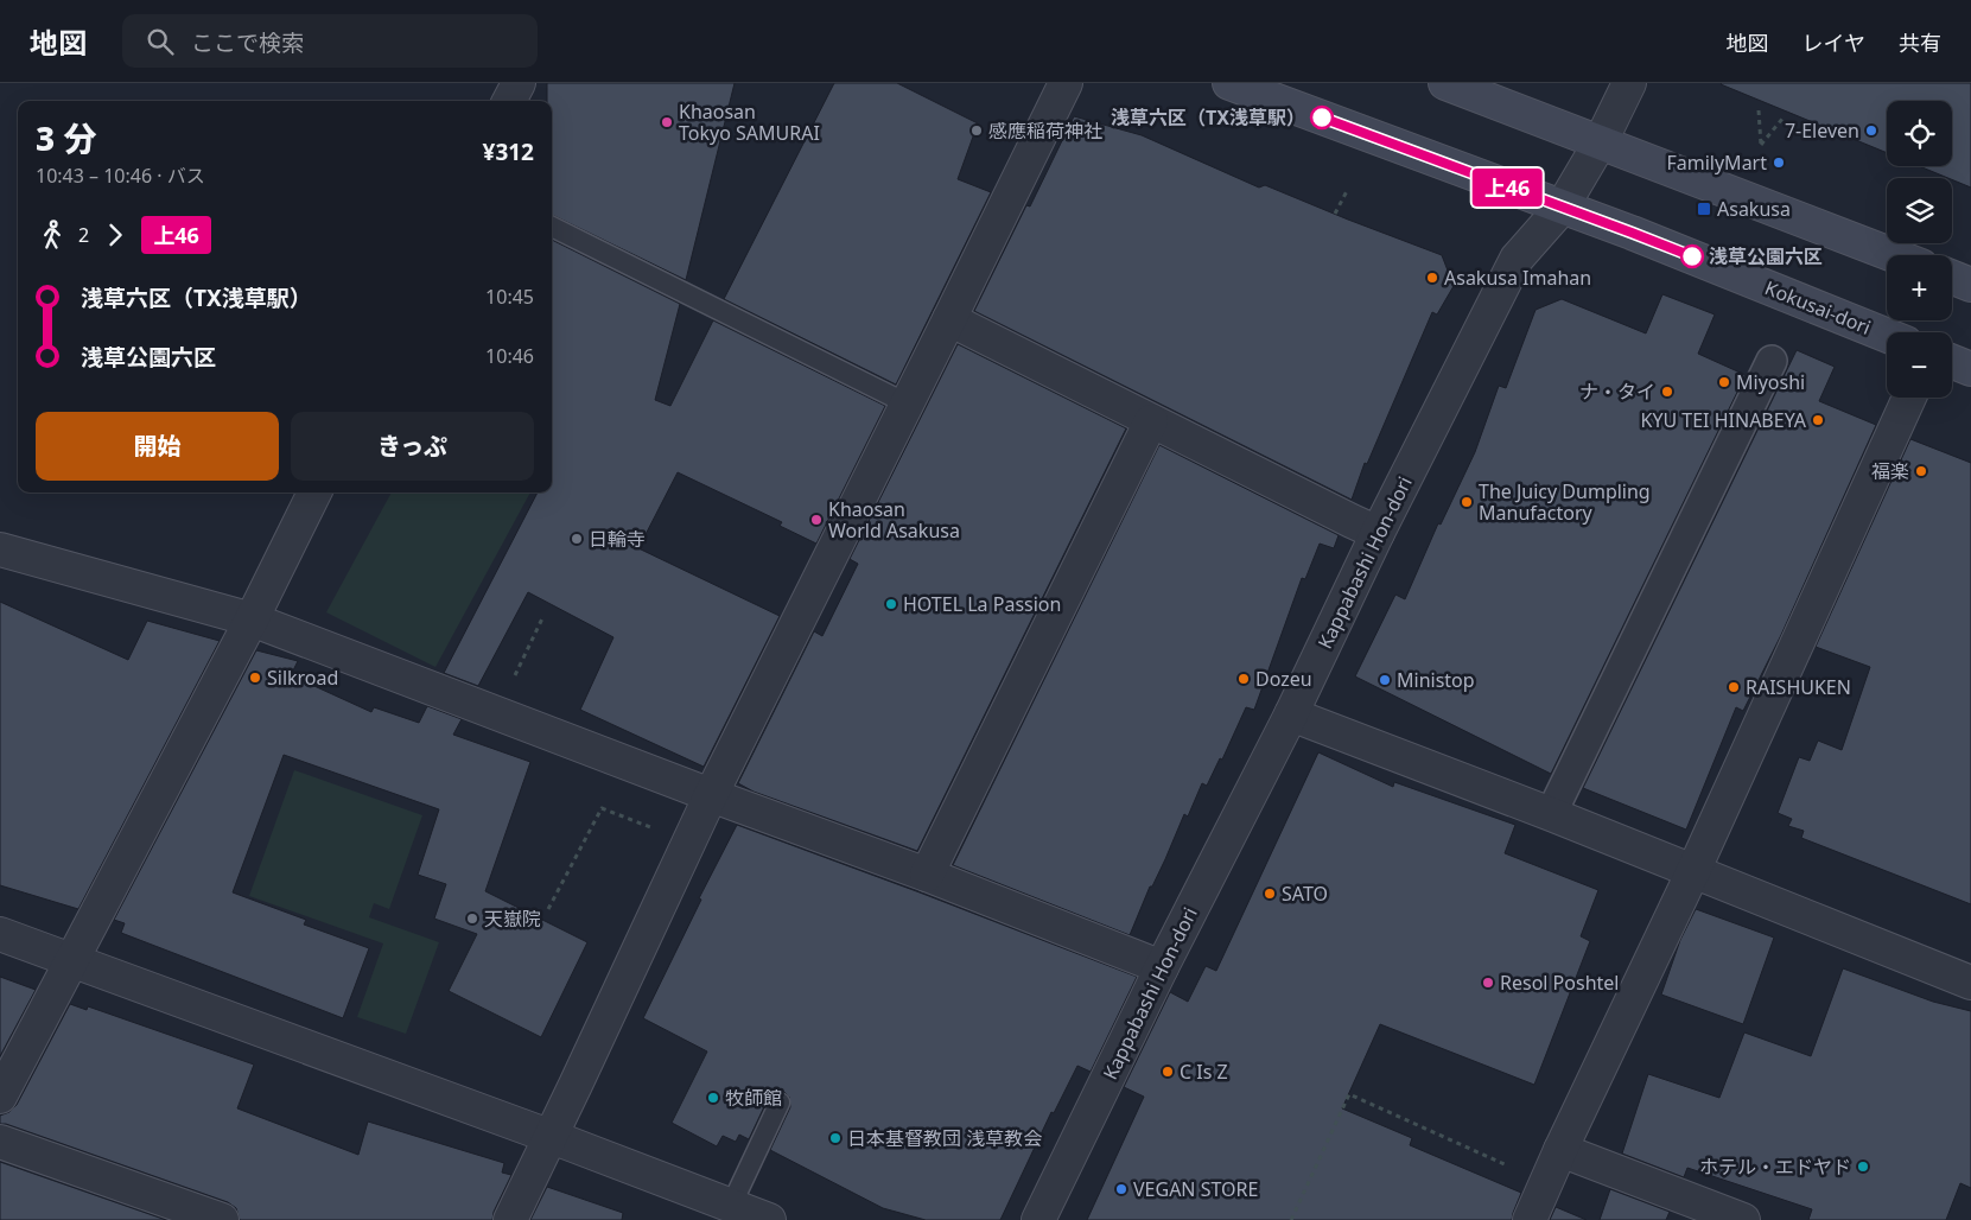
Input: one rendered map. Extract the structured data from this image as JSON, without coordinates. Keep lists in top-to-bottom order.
{
  "streets": {
    "main road": ["Kokusai-dori"],
    "street": ["Kappabashi Hon-dori"]
  },
  "crossings": [
    ["Kokusai-dori", "Kappabashi Hon-dori"]
  ],
  "places": {
    "other": [
      "浅草六区（TX浅草駅）",
      "Khaosan Tokyo SAMURAI",
      "感應稲荷神社",
      "7-Eleven",
      "FamilyMart",
      "浅草公園六区",
      "Asakusa Imahan",
      "Miyoshi",
      "ナ・タイ",
      "KYU TEI HINABEYA",
      "福楽",
      "The Juicy Dumpling Manufactory",
      "Khaosan World Asakusa",
      "日輪寺",
      "HOTEL La Passion",
      "Silkroad",
      "Dozeu",
      "Ministop",
      "RAISHUKEN",
      "SATO",
      "天嶽院",
      "Resol Poshtel",
      "C Is Z",
      "牧師館",
      "日本基督教団 浅草教会",
      "ホテル・エドヤド",
      "VEGAN STORE"
    ],
    "transit": ["Asakusa"]
  },
  "lines": ["bus line 上46"],
  "page": {
    "header": "地図",
    "search": "ここで検索",
    "nav": ["地図", "レイヤ", "共有"],
    "on_map": "上46",
    "map_buttons": ["+", "−"],
    "heading": ["3 分", "10:43 – 10:46 · バス", "¥312"],
    "legs": ["2", "上46"],
    "list": [
      {
        "name": "浅草六区（TX浅草駅）",
        "value": "10:45"
      },
      {
        "name": "浅草公園六区",
        "value": "10:46"
      }
    ],
    "buttons": ["開始", "きっぷ"]
  }
}
